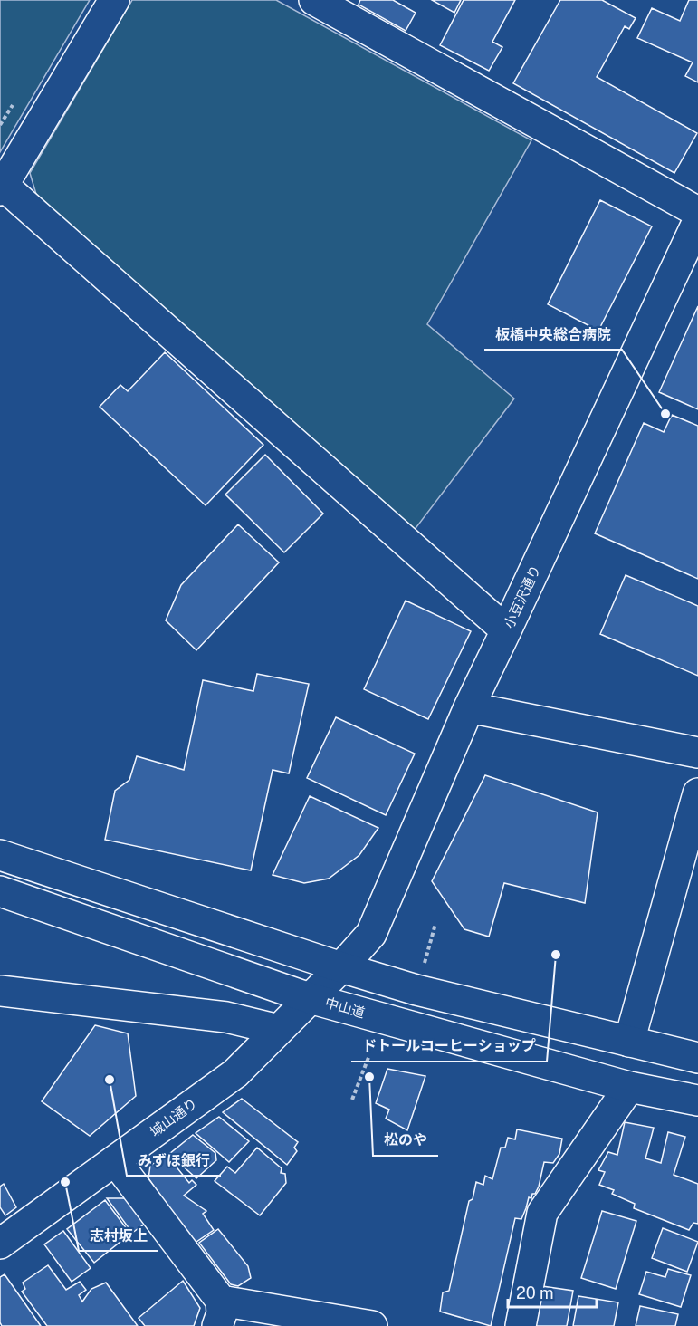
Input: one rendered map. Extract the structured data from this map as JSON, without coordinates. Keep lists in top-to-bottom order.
{
  "streets": {
    "main road": ["小豆沢通り", "中山道", "城山通り"]
  },
  "crossings": [
    ["小豆沢通り", "中山道"],
    ["小豆沢通り", "城山通り"],
    ["中山道", "城山通り"]
  ],
  "places": [
    "板橋中央総合病院",
    "ドトールコーヒーショップ",
    "松のや",
    "みずほ銀行",
    "志村坂上"
  ],
  "scale_bar": "20 m"
}
